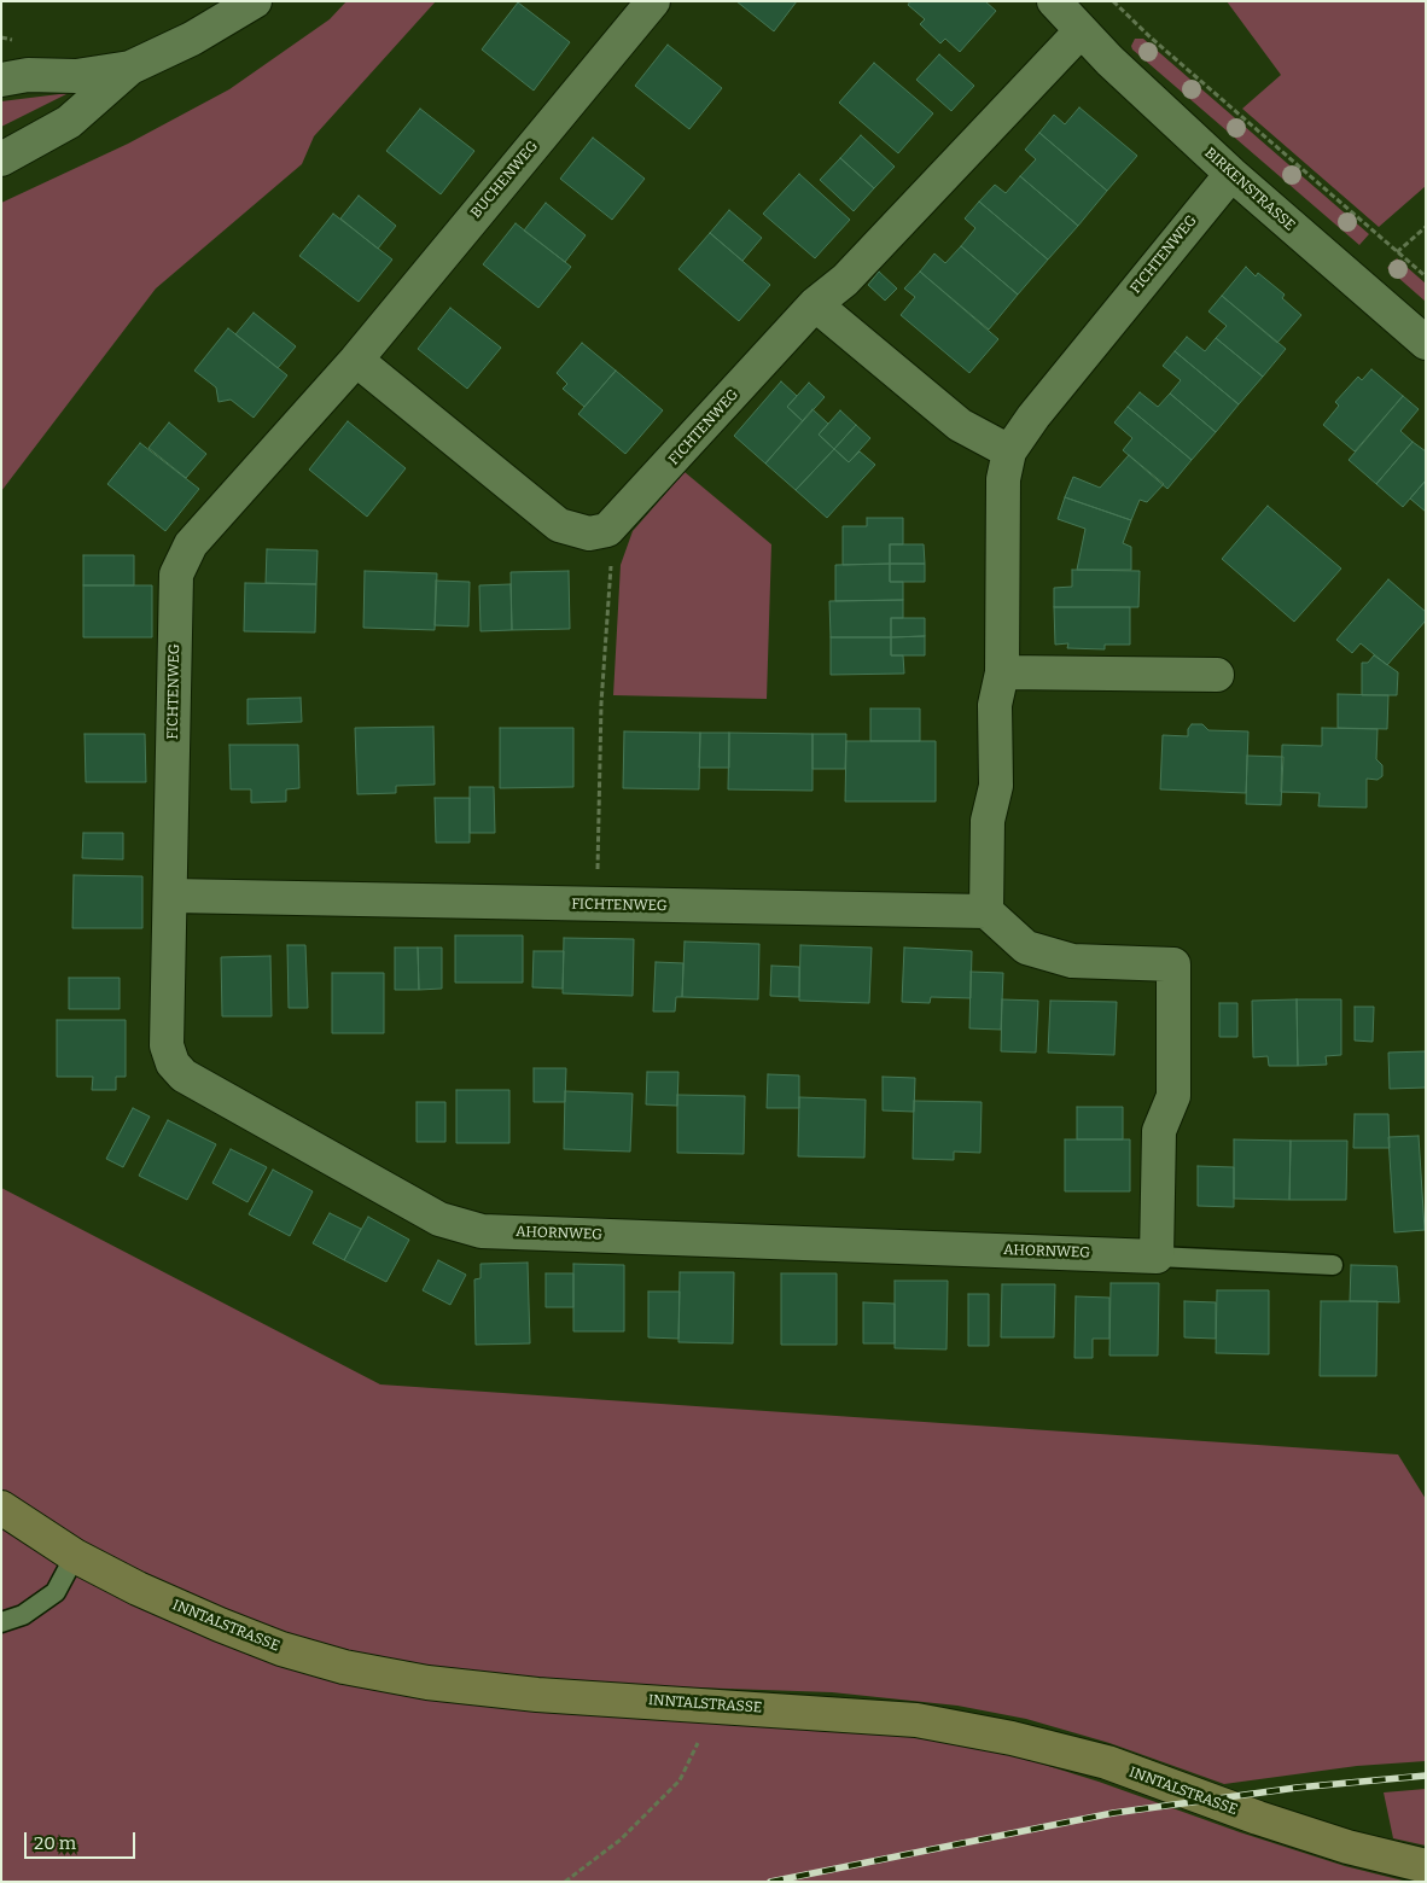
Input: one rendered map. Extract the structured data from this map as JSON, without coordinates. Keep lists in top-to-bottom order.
{
  "streets": {
    "main road": ["INNTALSTRASSE"],
    "street": [
      "BUCHENWEG",
      "BIRKENSTRASSE",
      "FICHTENWEG",
      "AHORNWEG"
    ]
  },
  "crossings": [
    ["BUCHENWEG", "FICHTENWEG"],
    ["BIRKENSTRASSE", "FICHTENWEG"],
    ["FICHTENWEG", "AHORNWEG"]
  ],
  "scale_bar": "20 m"
}
